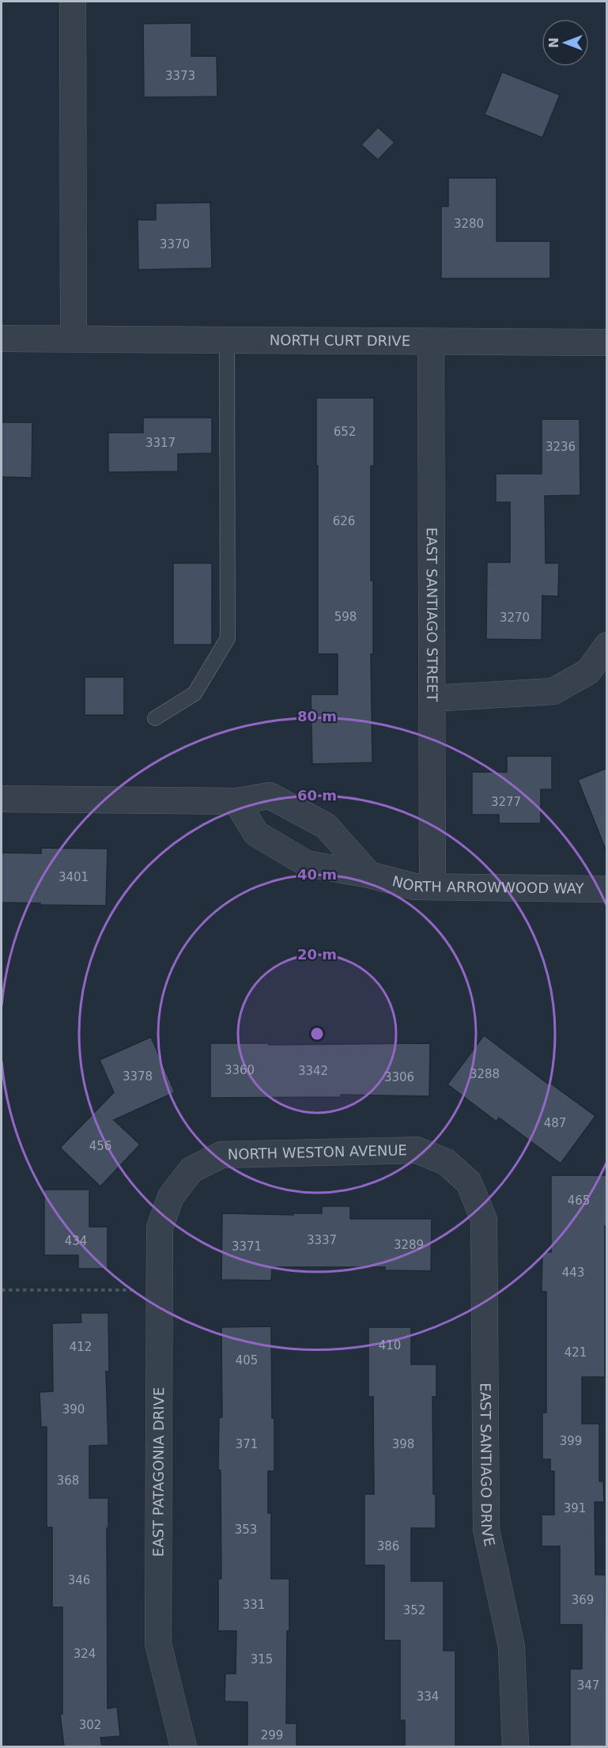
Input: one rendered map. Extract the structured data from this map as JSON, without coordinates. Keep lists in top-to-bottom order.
{
  "streets": {
    "street": [
      "NORTH CURT DRIVE",
      "EAST SANTIAGO STREET",
      "NORTH ARROWWOOD WAY",
      "NORTH WESTON AVENUE",
      "EAST SANTIAGO DRIVE",
      "EAST PATAGONIA DRIVE"
    ]
  },
  "crossings": [
    ["NORTH CURT DRIVE", "EAST SANTIAGO STREET"],
    ["EAST SANTIAGO STREET", "NORTH ARROWWOOD WAY"],
    ["NORTH WESTON AVENUE", "EAST SANTIAGO DRIVE"],
    ["NORTH WESTON AVENUE", "EAST PATAGONIA DRIVE"]
  ],
  "house_numbers": [
    "3373",
    "3280",
    "3370",
    "652",
    "3317",
    "3236",
    "626",
    "598",
    "3270",
    "3277",
    "3401",
    "3360",
    "3342",
    "3288",
    "3378",
    "3306",
    "487",
    "456",
    "465",
    "3337",
    "434",
    "3289",
    "3371",
    "443",
    "410",
    "412",
    "421",
    "405",
    "390",
    "399",
    "371",
    "398",
    "368",
    "391",
    "353",
    "386",
    "346",
    "369",
    "331",
    "352",
    "324",
    "315",
    "347",
    "334",
    "302",
    "299"
  ],
  "north": "left",
  "rings": [
    "80 m",
    "60 m",
    "40 m",
    "20 m"
  ]
}
